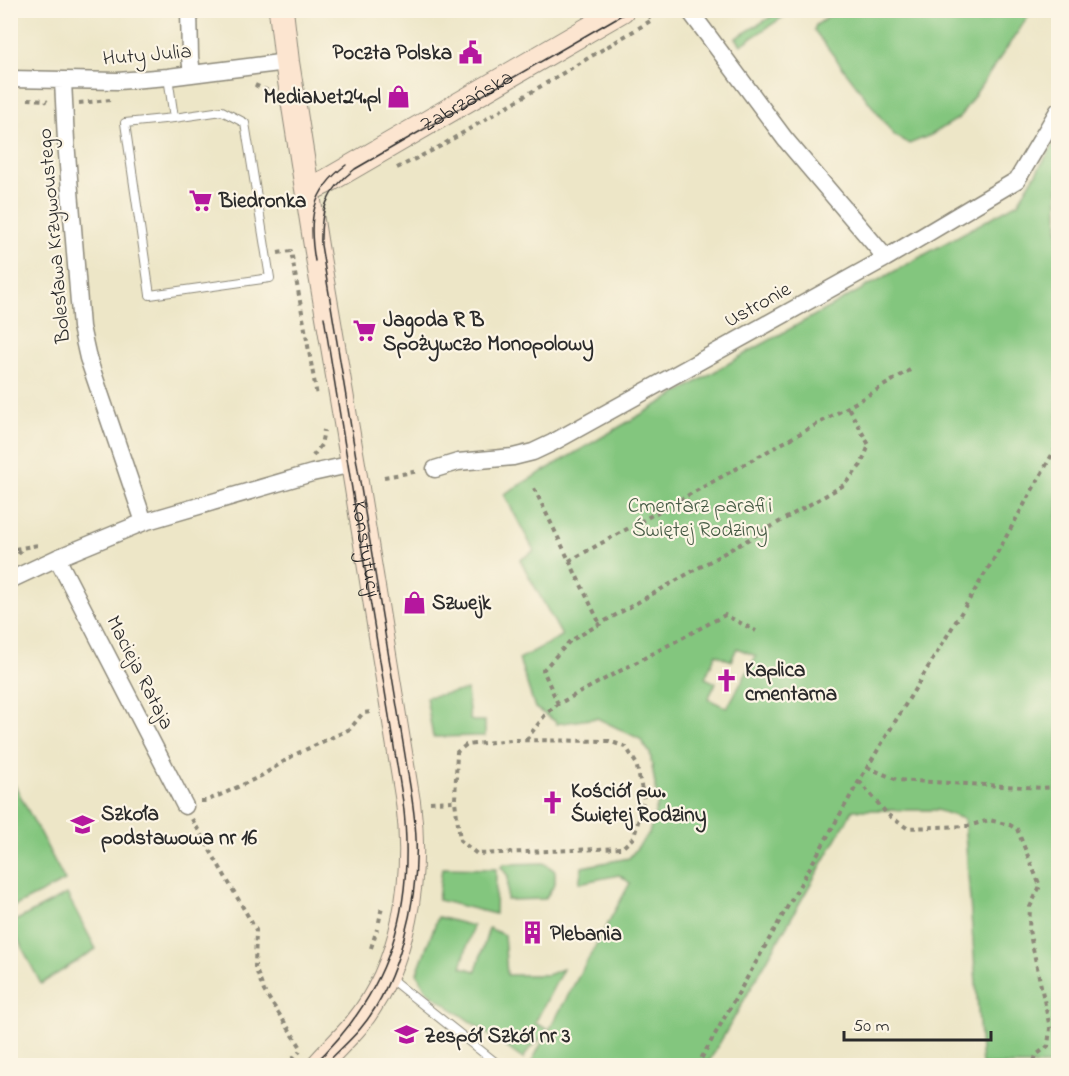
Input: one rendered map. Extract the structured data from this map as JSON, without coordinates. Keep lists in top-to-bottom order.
{
  "streets": {
    "street": [
      "Huty Julia",
      "Zabrzańska",
      "Bolesława Krzywoustego",
      "Ustronie",
      "Konstytucji",
      "Macieja Rataja"
    ]
  },
  "crossings": [
    ["Huty Julia", "Bolesława Krzywoustego"],
    ["Huty Julia", "Konstytucji"],
    ["Zabrzańska", "Konstytucji"]
  ],
  "parks": ["Cmentarz parafii Świętej Rodziny"],
  "places": {
    "public building": ["Poczta Polska"],
    "shop": ["MediaNet24.pl", "Szwejk"],
    "supermarket": ["Biedronka", "Jagoda R B Spożywczo Monopolowy"],
    "church": ["Kaplica cmentarna", "Kościół pw. Świętej Rodziny"],
    "school or university": ["Szkoła podstawowa nr 16", "Zespół Szkół nr 3"],
    "building": ["Plebania"]
  },
  "scale_bar": "50 m"
}
